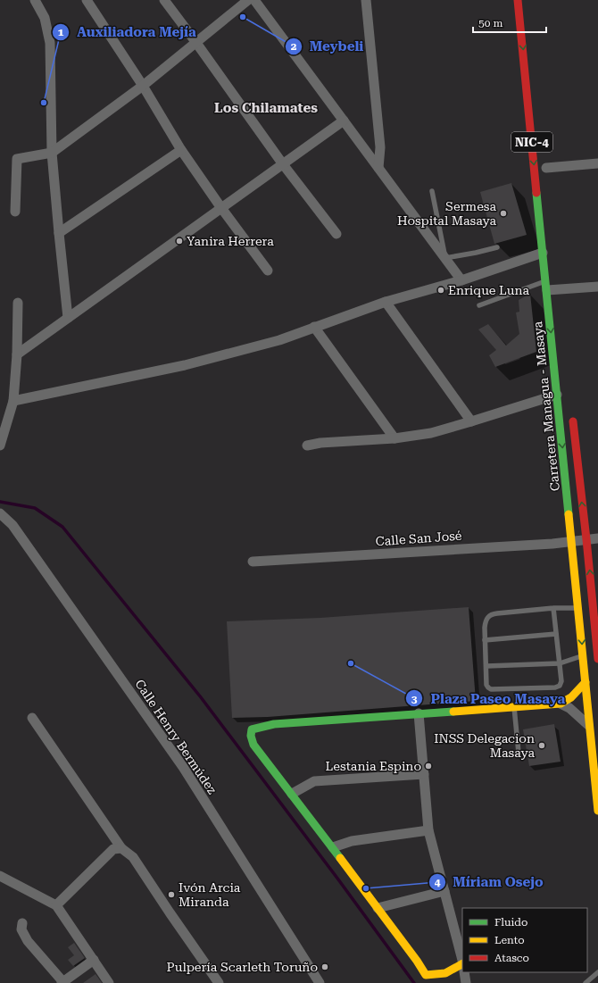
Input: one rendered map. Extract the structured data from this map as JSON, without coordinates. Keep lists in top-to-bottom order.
{
  "streets": {
    "main road": ["NIC-4", "Carretera Managua - Masaya"],
    "street": ["Calle San José", "Calle Henry Bermúdez"]
  },
  "crossings": [
    ["Carretera Managua - Masaya", "Calle San José"]
  ],
  "districts": ["Los Chilamates"],
  "places": [
    "Meybeli",
    "Auxiliadora Mejía",
    "Sermesa Hospital Masaya",
    "Yanira Herrera",
    "Enrique Luna",
    "Plaza Paseo Masaya",
    "INSS Delegacion Masaya",
    "Lestania Espino",
    "Míriam Osejo",
    "Ivón Arcia Miranda",
    "Pulpería Scarleth Toruño"
  ],
  "legend": ["Fluido", "Lento", "Atasco"],
  "scale_bar": "50 m"
}
